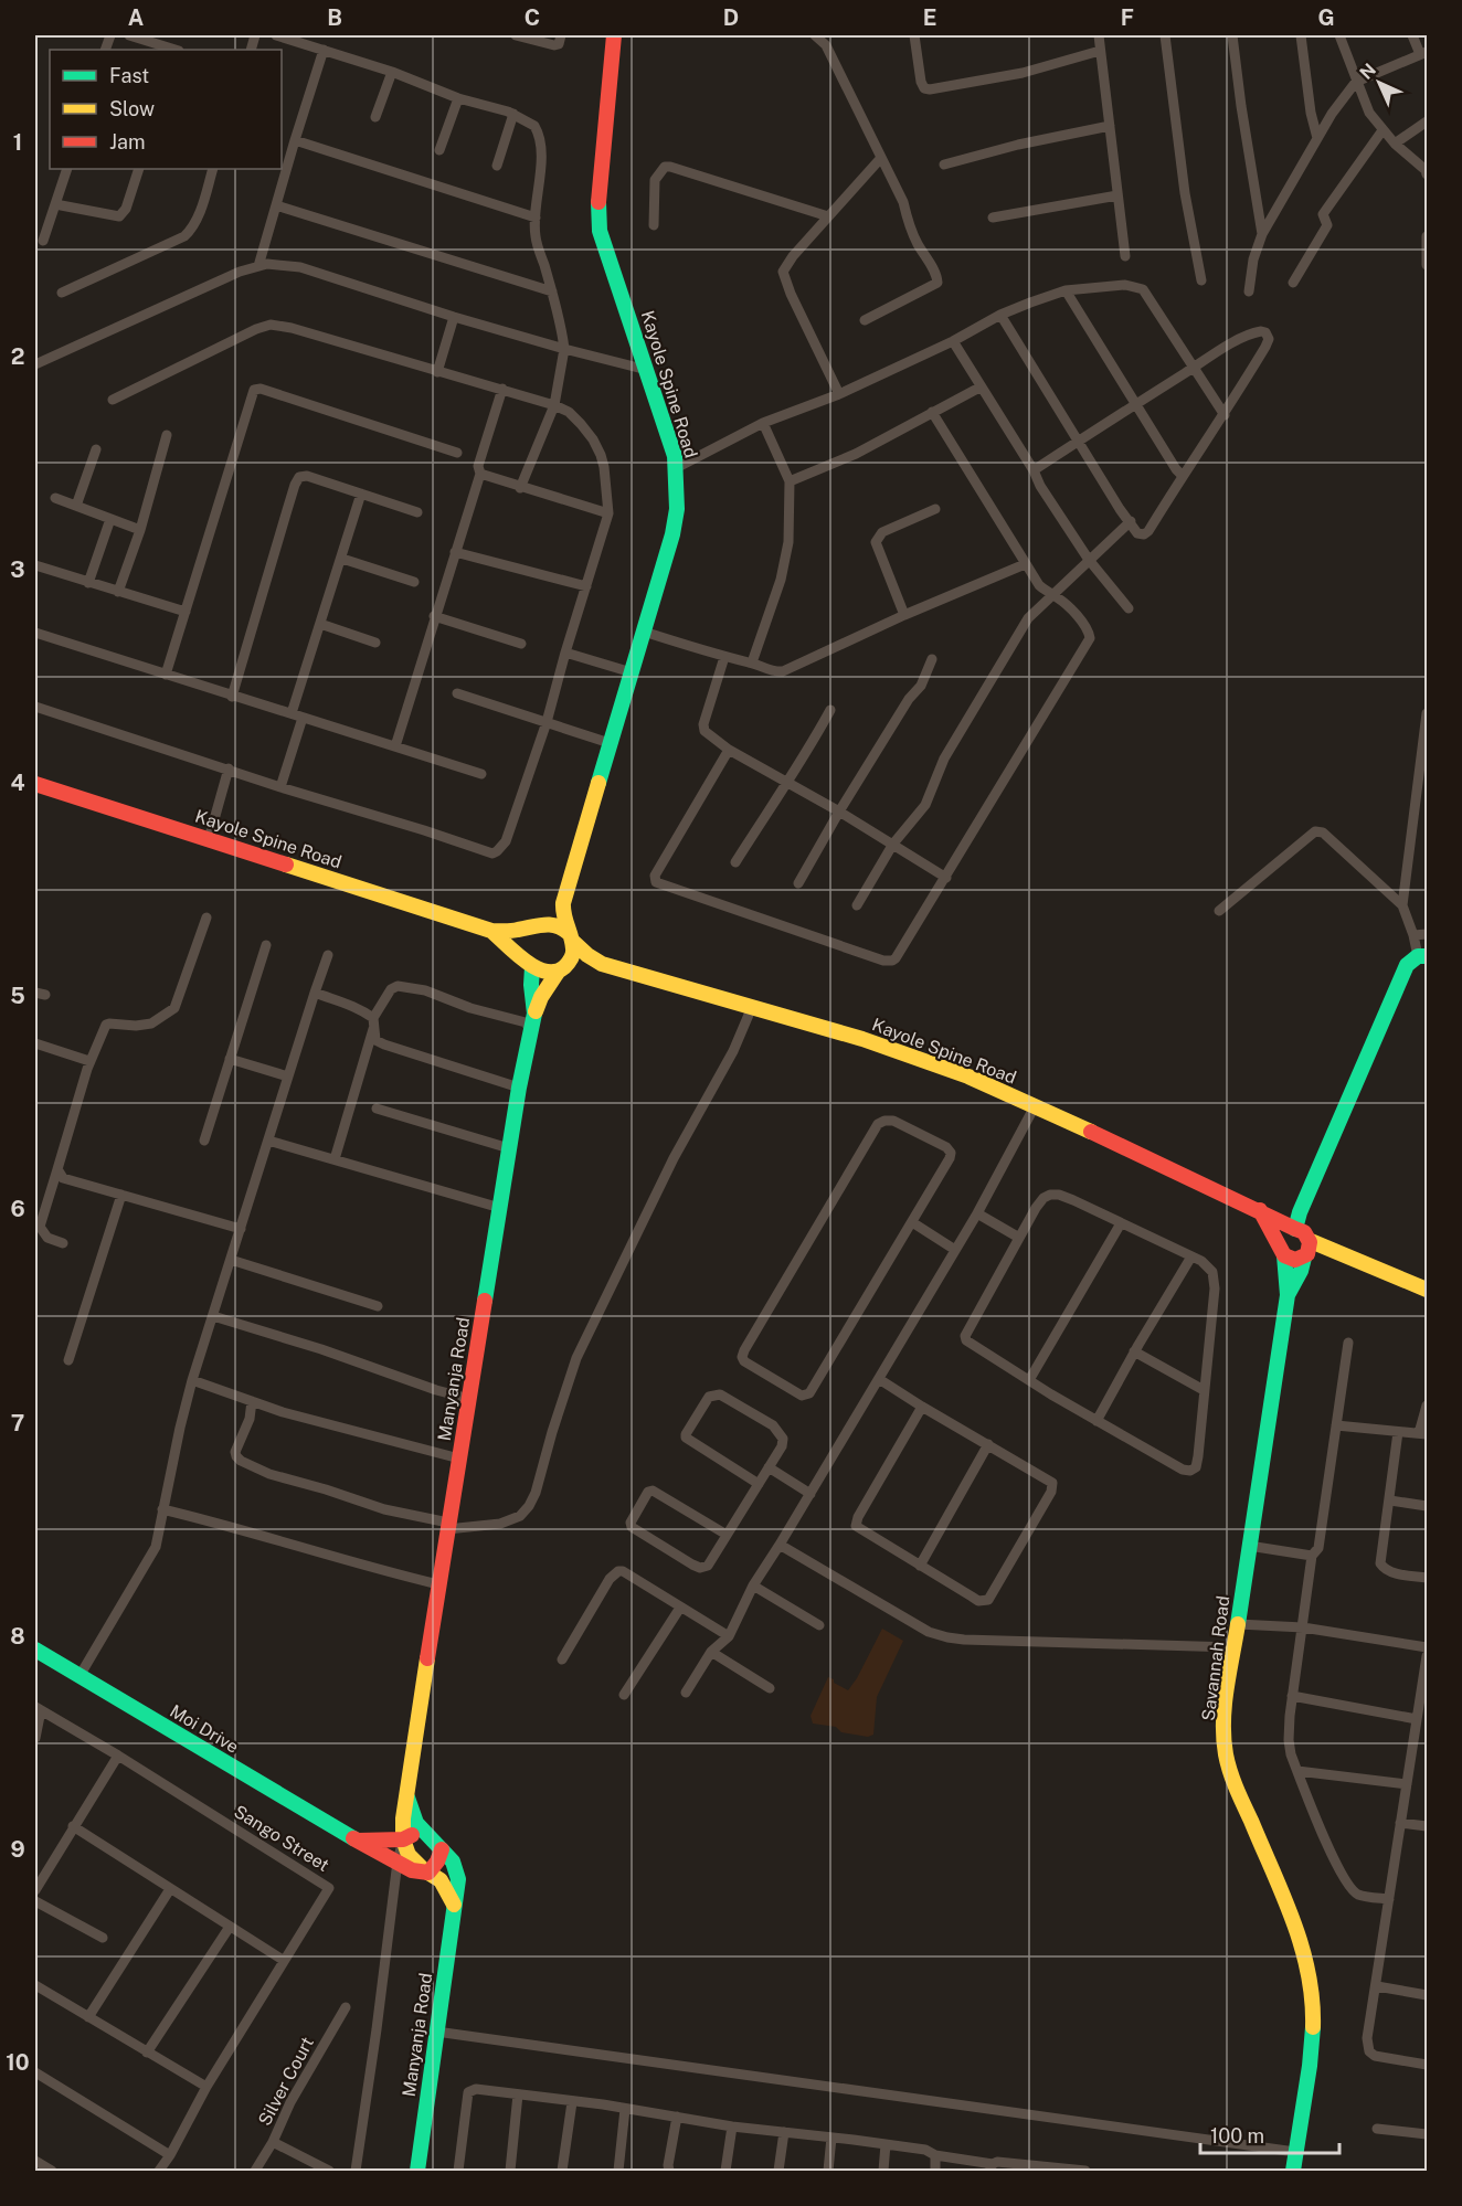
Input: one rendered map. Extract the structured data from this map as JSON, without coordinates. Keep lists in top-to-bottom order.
{
  "streets": {
    "main road": [
      "Kayole Spine Road",
      "Manyanja Road",
      "Savannah Road",
      "Moi Drive"
    ],
    "street": ["Sango Street", "Silver Court"]
  },
  "crossings": [
    ["Kayole Spine Road", "Savannah Road"]
  ],
  "legend": ["Fast", "Slow", "Jam"],
  "scale_bar": "100 m",
  "north": "top left",
  "grid": {
    "columns": [
      "A",
      "B",
      "C",
      "D",
      "E",
      "F",
      "G"
    ],
    "rows": [
      "1",
      "2",
      "3",
      "4",
      "5",
      "6",
      "7",
      "8",
      "9",
      "10"
    ]
  }
}
